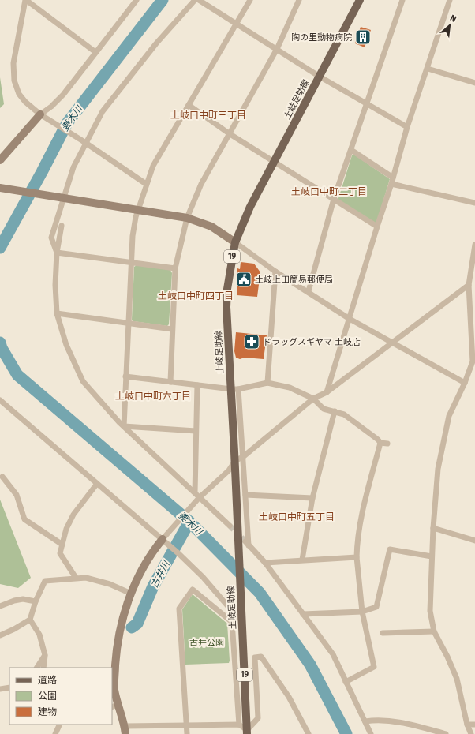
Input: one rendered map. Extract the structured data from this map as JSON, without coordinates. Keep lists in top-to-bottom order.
{
  "streets": {
    "main road": ["土岐足助線", "19"]
  },
  "districts": [
    "土岐口中町三丁目",
    "土岐口中町二丁目",
    "土岐口中町四丁目",
    "土岐口中町六丁目",
    "土岐口中町五丁目"
  ],
  "water": ["妻木川", "古井川"],
  "parks": ["古井公園"],
  "places": {
    "building": ["陶の里動物病院"],
    "public building": ["土岐上田簡易郵便局"],
    "pharmacy": ["ドラッグスギヤマ 土岐店"]
  },
  "legend": ["道路", "公園", "建物"],
  "north": "top right"
}
